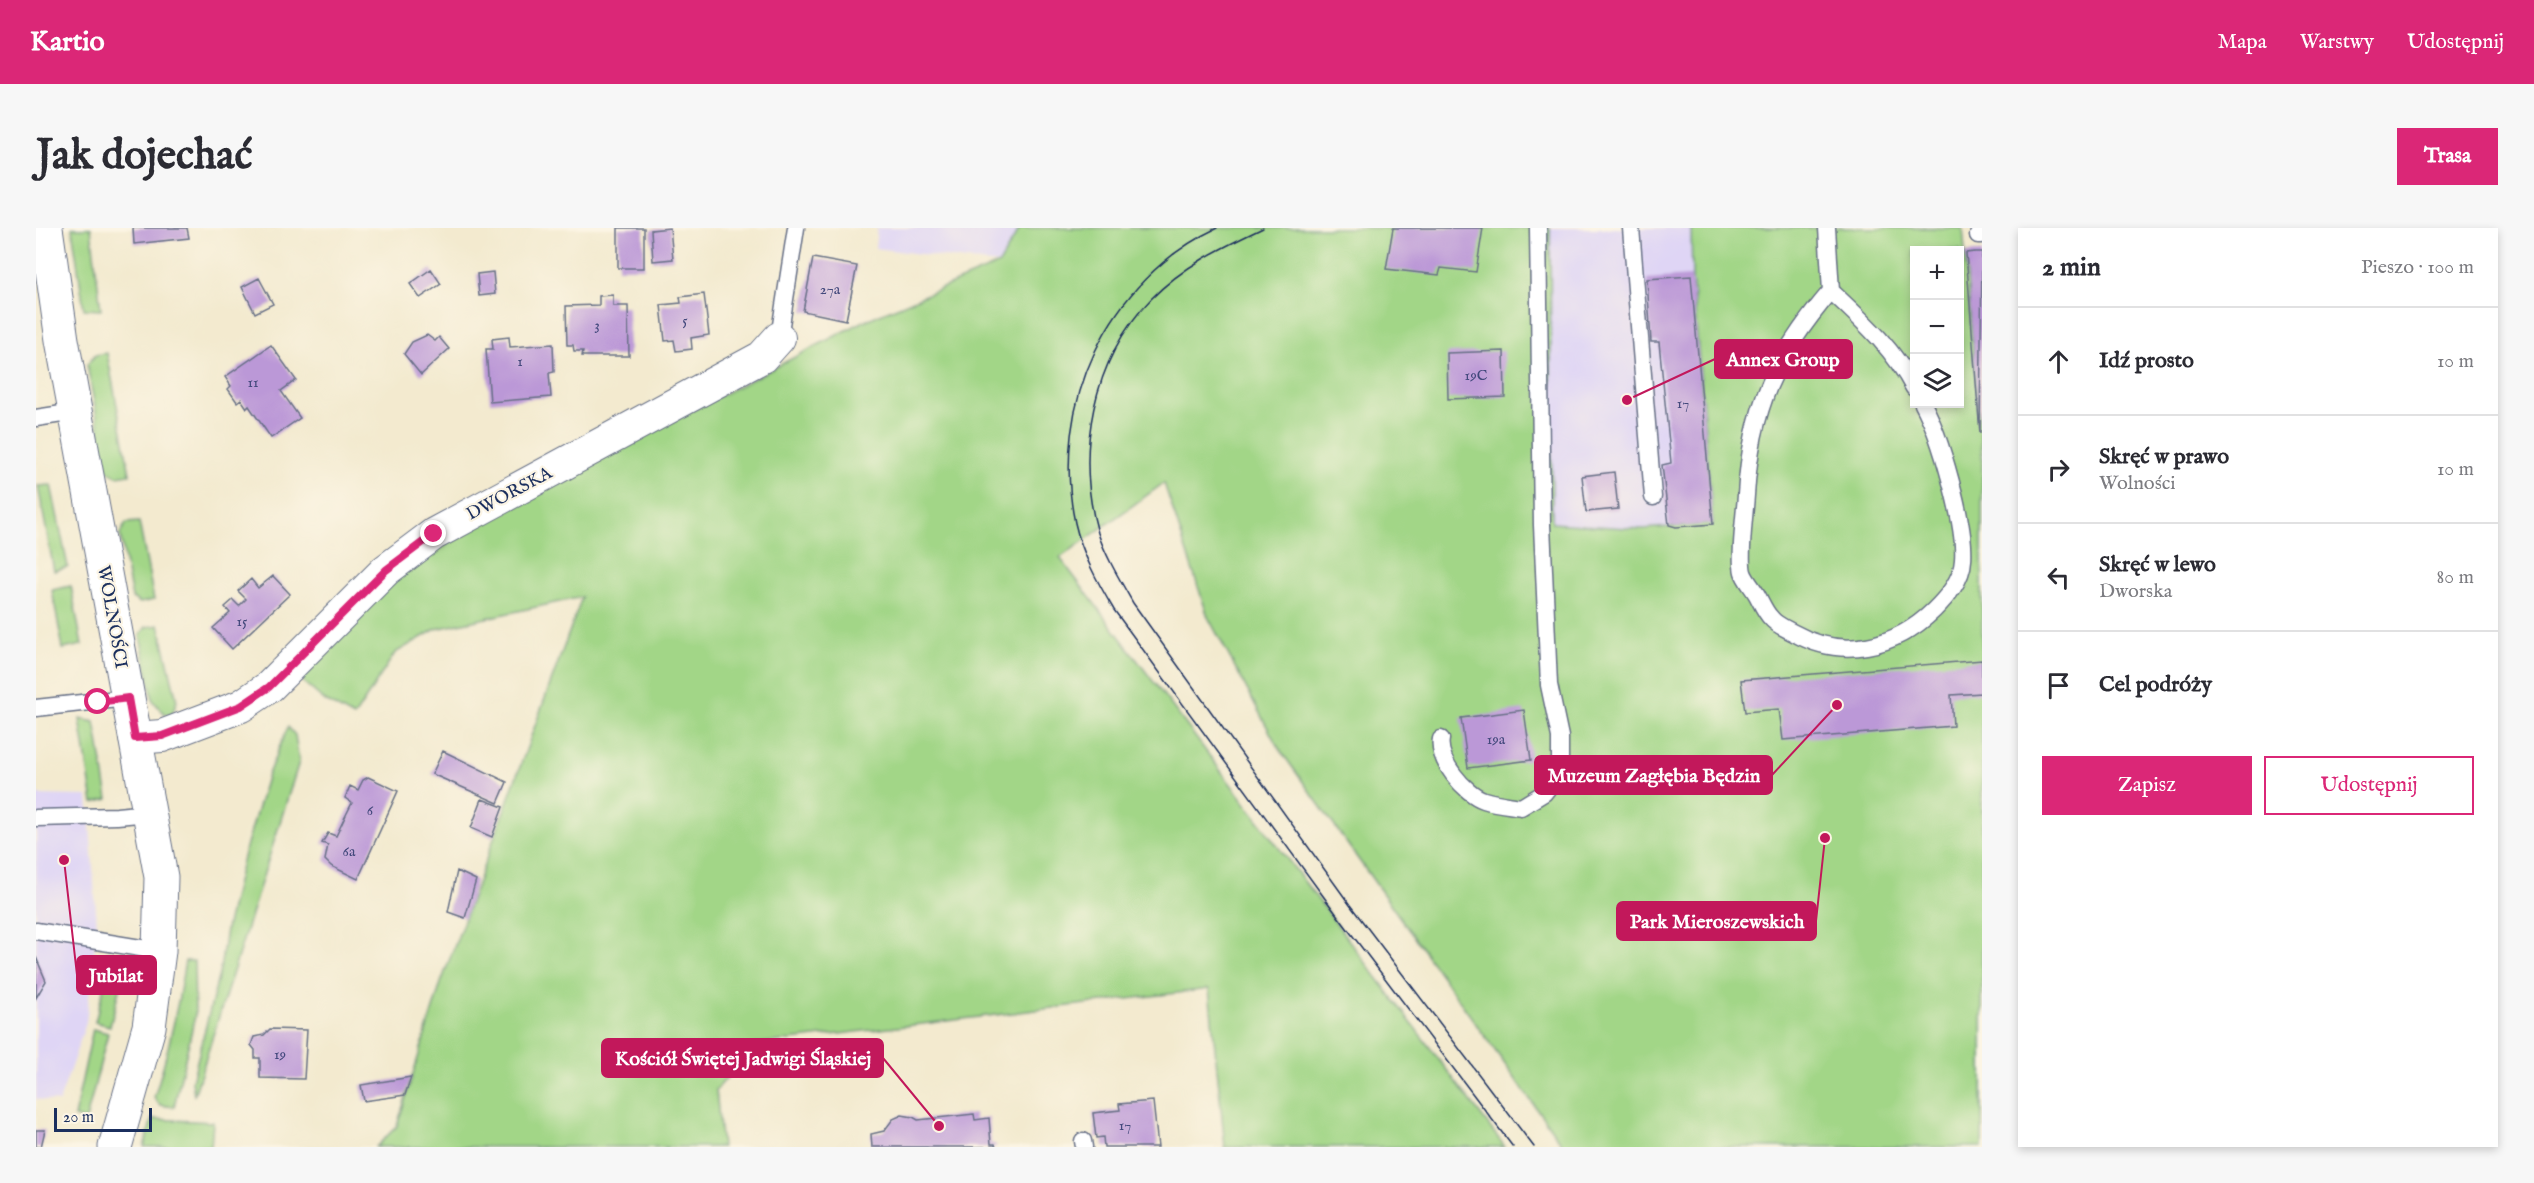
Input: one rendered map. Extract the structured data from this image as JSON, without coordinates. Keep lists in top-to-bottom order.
{
  "streets": {
    "street": ["DWORSKA", "WOLNOŚCI"]
  },
  "crossings": [
    ["DWORSKA", "WOLNOŚCI"]
  ],
  "places": [
    "Annex Group",
    "Muzeum Zagłębia Będzin",
    "Park Mieroszewskich",
    "Jubilat",
    "Kościół Świętej Jadwigi Śląskiej"
  ],
  "house_numbers": [
    "27a",
    "5",
    "3",
    "1",
    "19C",
    "11",
    "17",
    "15",
    "19a",
    "6",
    "6a",
    "19",
    "17"
  ],
  "scale_bar": "20 m",
  "page": {
    "header": "Kartio",
    "nav": ["Mapa", "Warstwy", "Udostępnij"],
    "buttons": [
      "Trasa",
      ["Zapisz", "Udostępnij"]
    ],
    "title": "Jak dojechać",
    "heading": ["2 min", "Pieszo · 100 m"],
    "map_buttons": ["+", "−"],
    "list": [
      ["Idź prosto", "10 m"],
      ["Skręć w prawo", "Wolności", "10 m"],
      ["Skręć w lewo", "Dworska", "80 m"],
      "Cel podróży"
    ],
    "scale": "20 m"
  }
}
